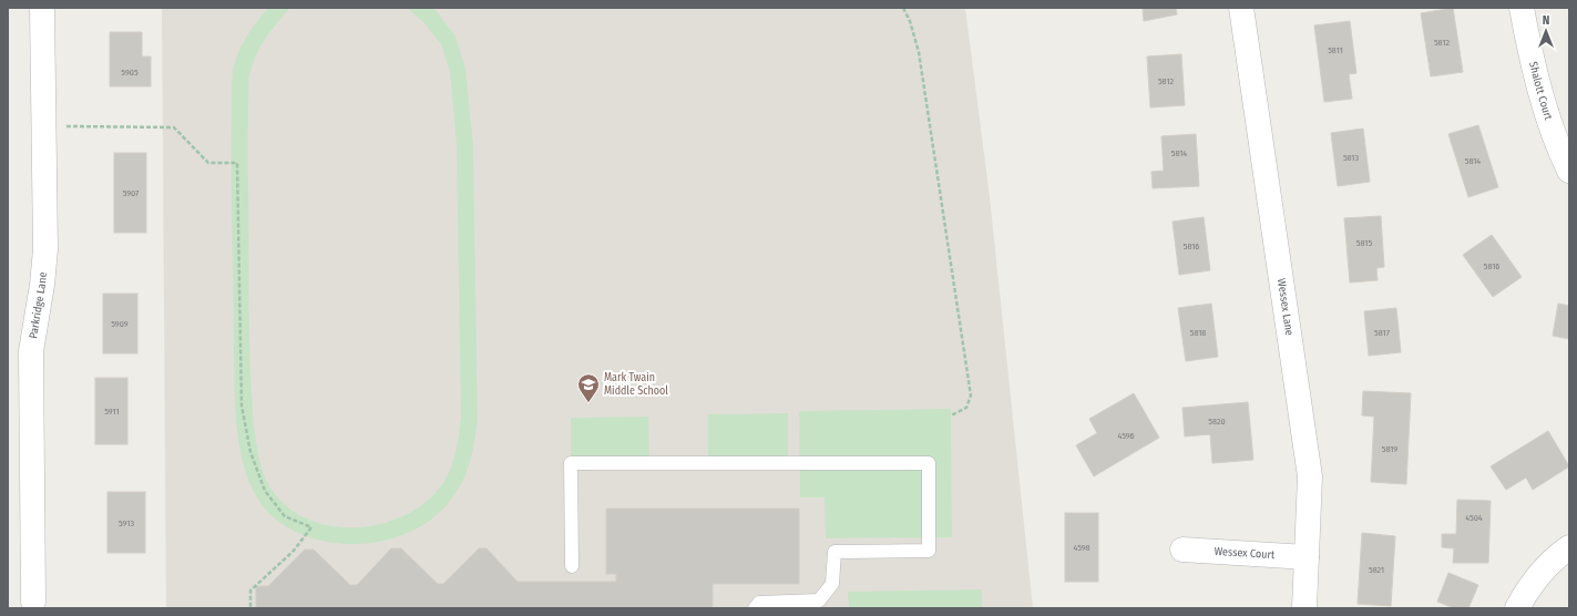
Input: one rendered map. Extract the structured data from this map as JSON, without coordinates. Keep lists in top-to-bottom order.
{
  "streets": {
    "street": [
      "Shalott Court",
      "Parkridge Lane",
      "Wessex Lane",
      "Wessex Court"
    ]
  },
  "crossings": [
    ["Wessex Lane", "Wessex Court"]
  ],
  "places": {
    "school or university": ["Mark Twain Middle School"]
  },
  "house_numbers": [
    "5812",
    "5811",
    "5905",
    "5812",
    "5814",
    "5813",
    "5814",
    "5907",
    "5815",
    "5816",
    "5816",
    "5909",
    "5818",
    "5817",
    "5911",
    "5820",
    "4596",
    "5819",
    "4504",
    "5913",
    "4598",
    "5821"
  ],
  "north": "top"
}
